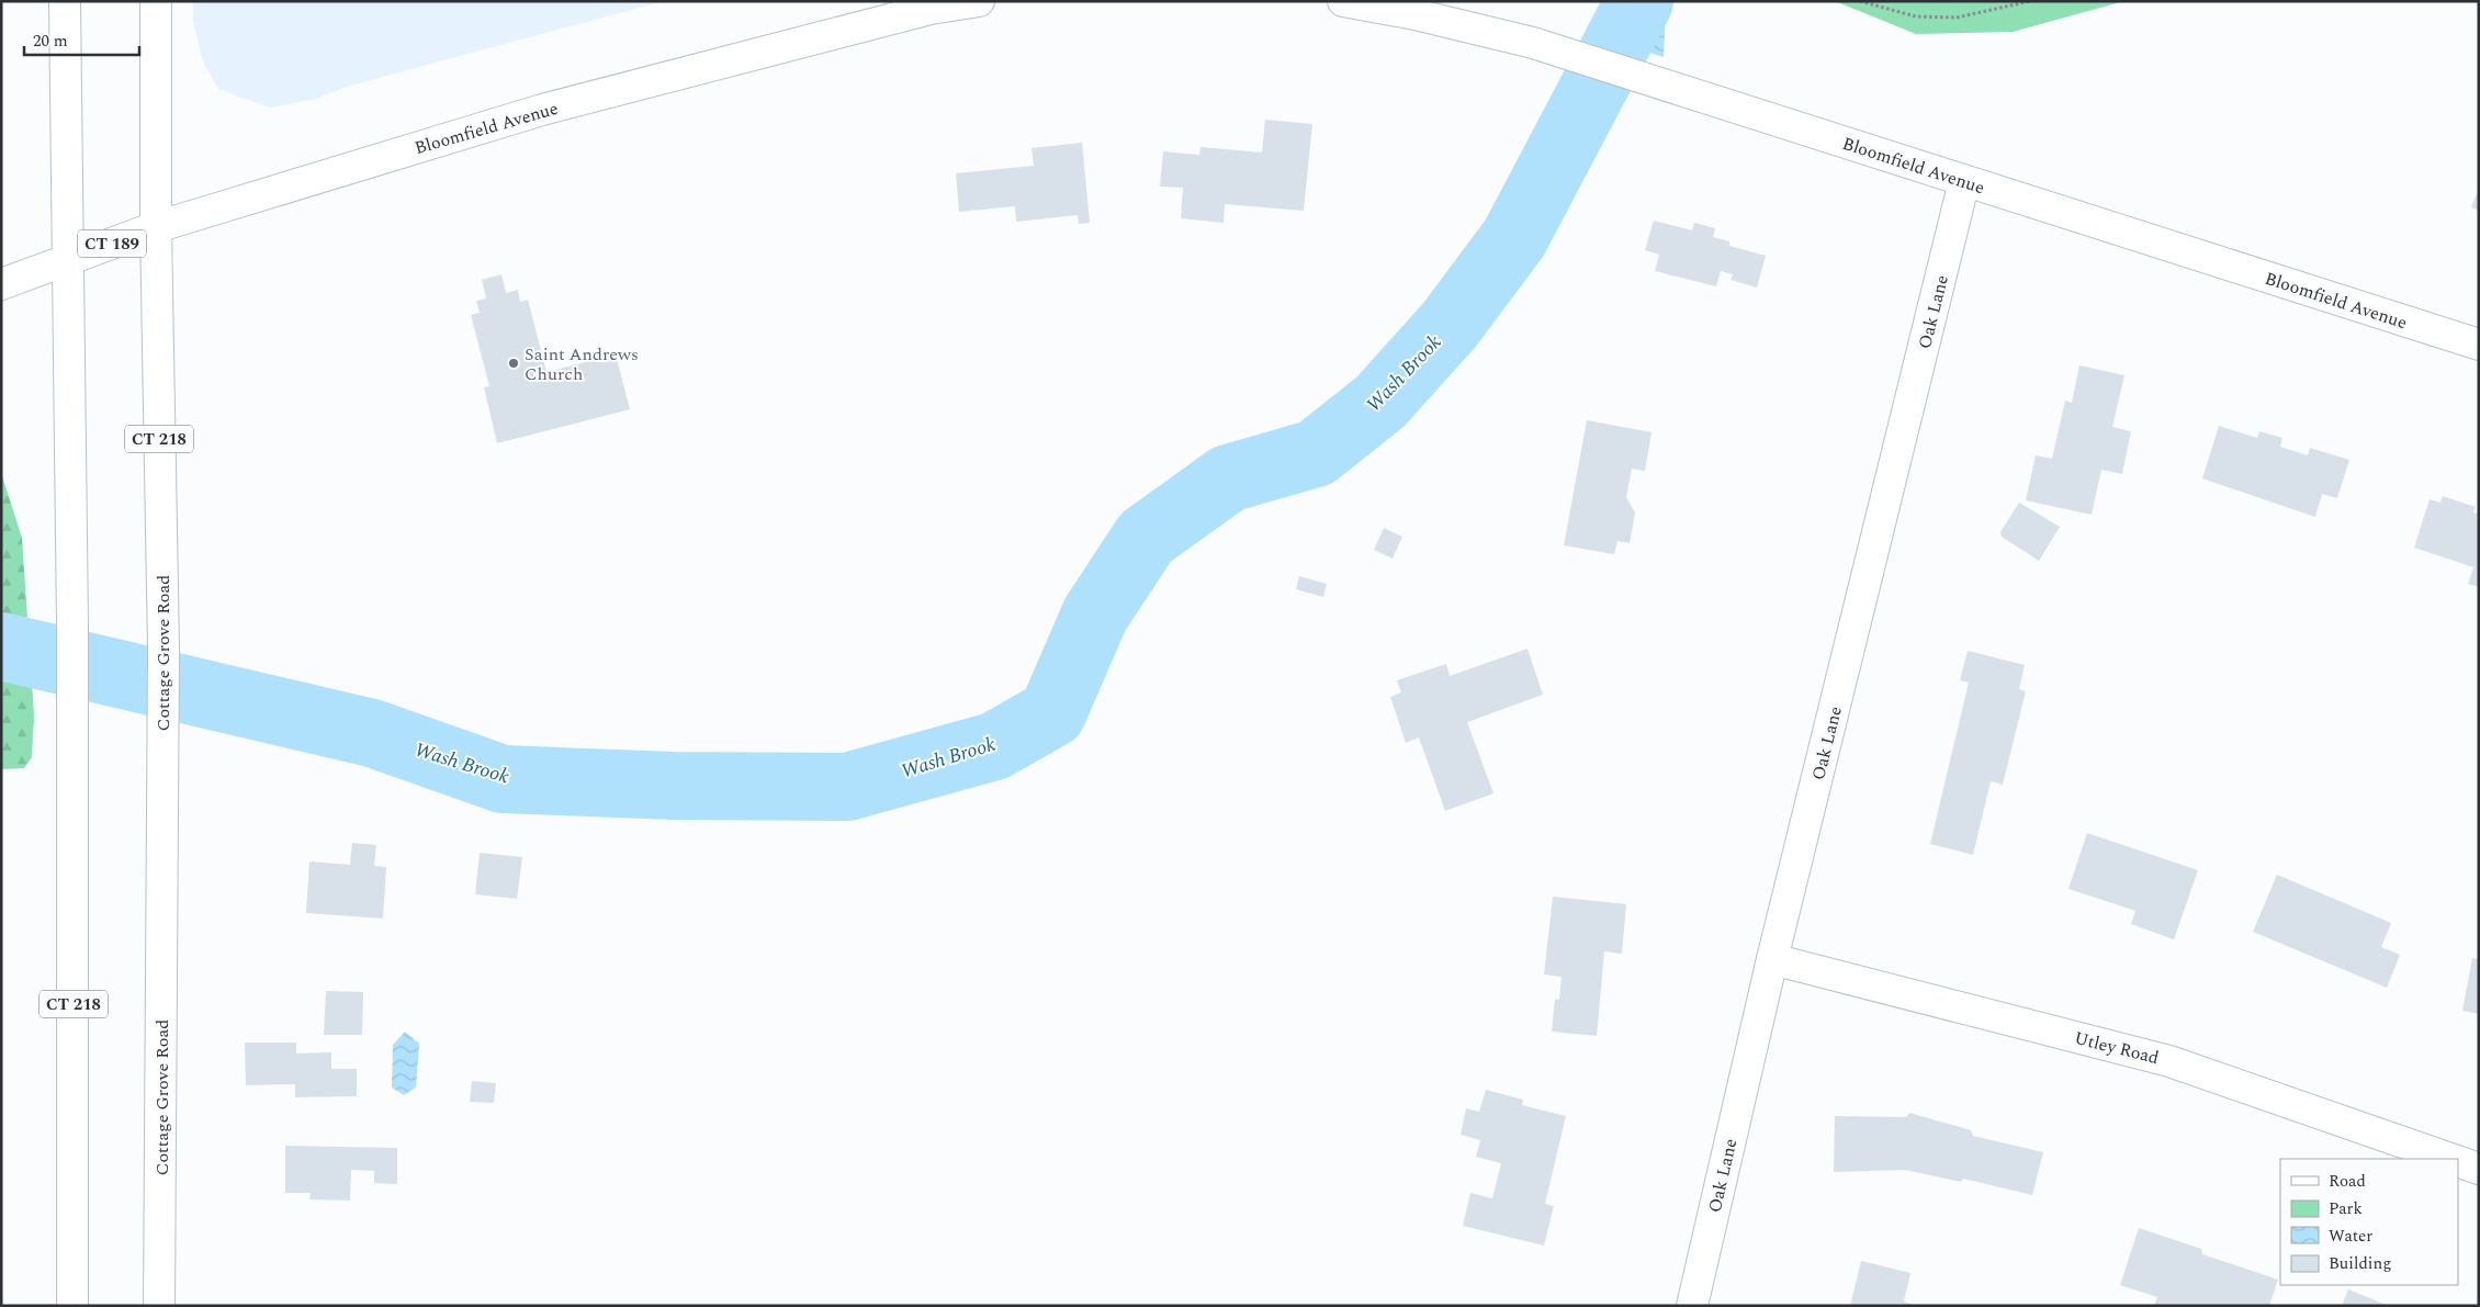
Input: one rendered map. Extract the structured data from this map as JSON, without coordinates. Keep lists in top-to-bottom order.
{
  "streets": {
    "main road": [
      "Bloomfield Avenue",
      "CT 189",
      "Oak Lane",
      "CT 218",
      "Cottage Grove Road",
      "Utley Road"
    ]
  },
  "crossings": [
    ["Bloomfield Avenue", "Oak Lane"],
    ["Bloomfield Avenue", "CT 218"],
    ["Bloomfield Avenue", "Cottage Grove Road"],
    ["Oak Lane", "Utley Road"]
  ],
  "water": ["Wash Brook"],
  "places": ["Saint Andrews Church"],
  "legend": [
    "Road",
    "Park",
    "Water",
    "Building"
  ],
  "scale_bar": "20 m"
}
